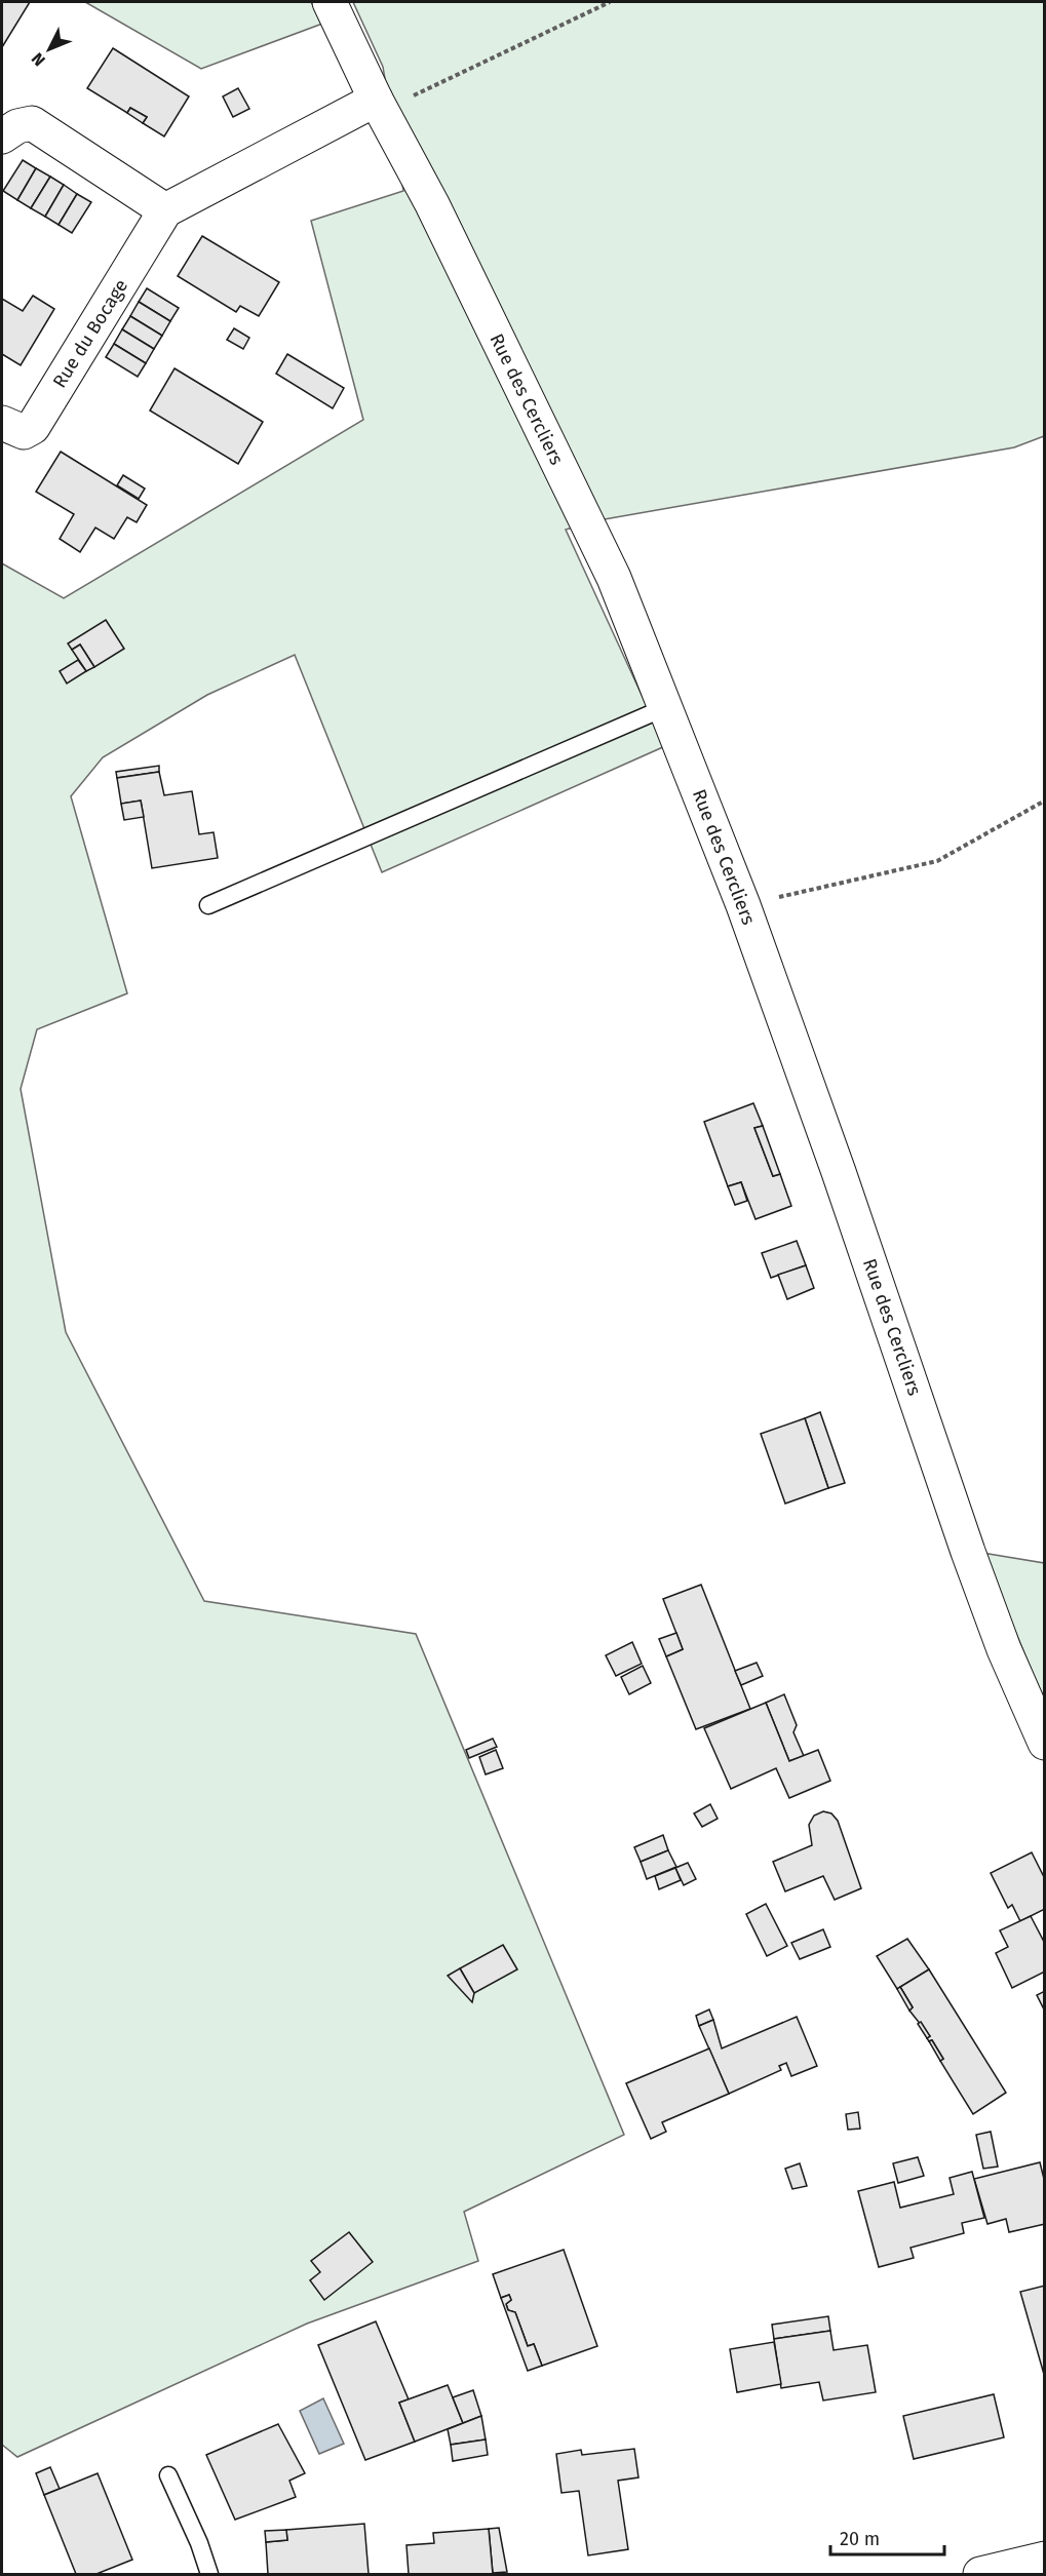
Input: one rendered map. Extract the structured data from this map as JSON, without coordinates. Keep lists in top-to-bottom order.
{
  "streets": {
    "street": ["Rue du Bocage", "Rue des Cercliers"]
  },
  "scale_bar": "20 m",
  "north": "bottom left"
}
